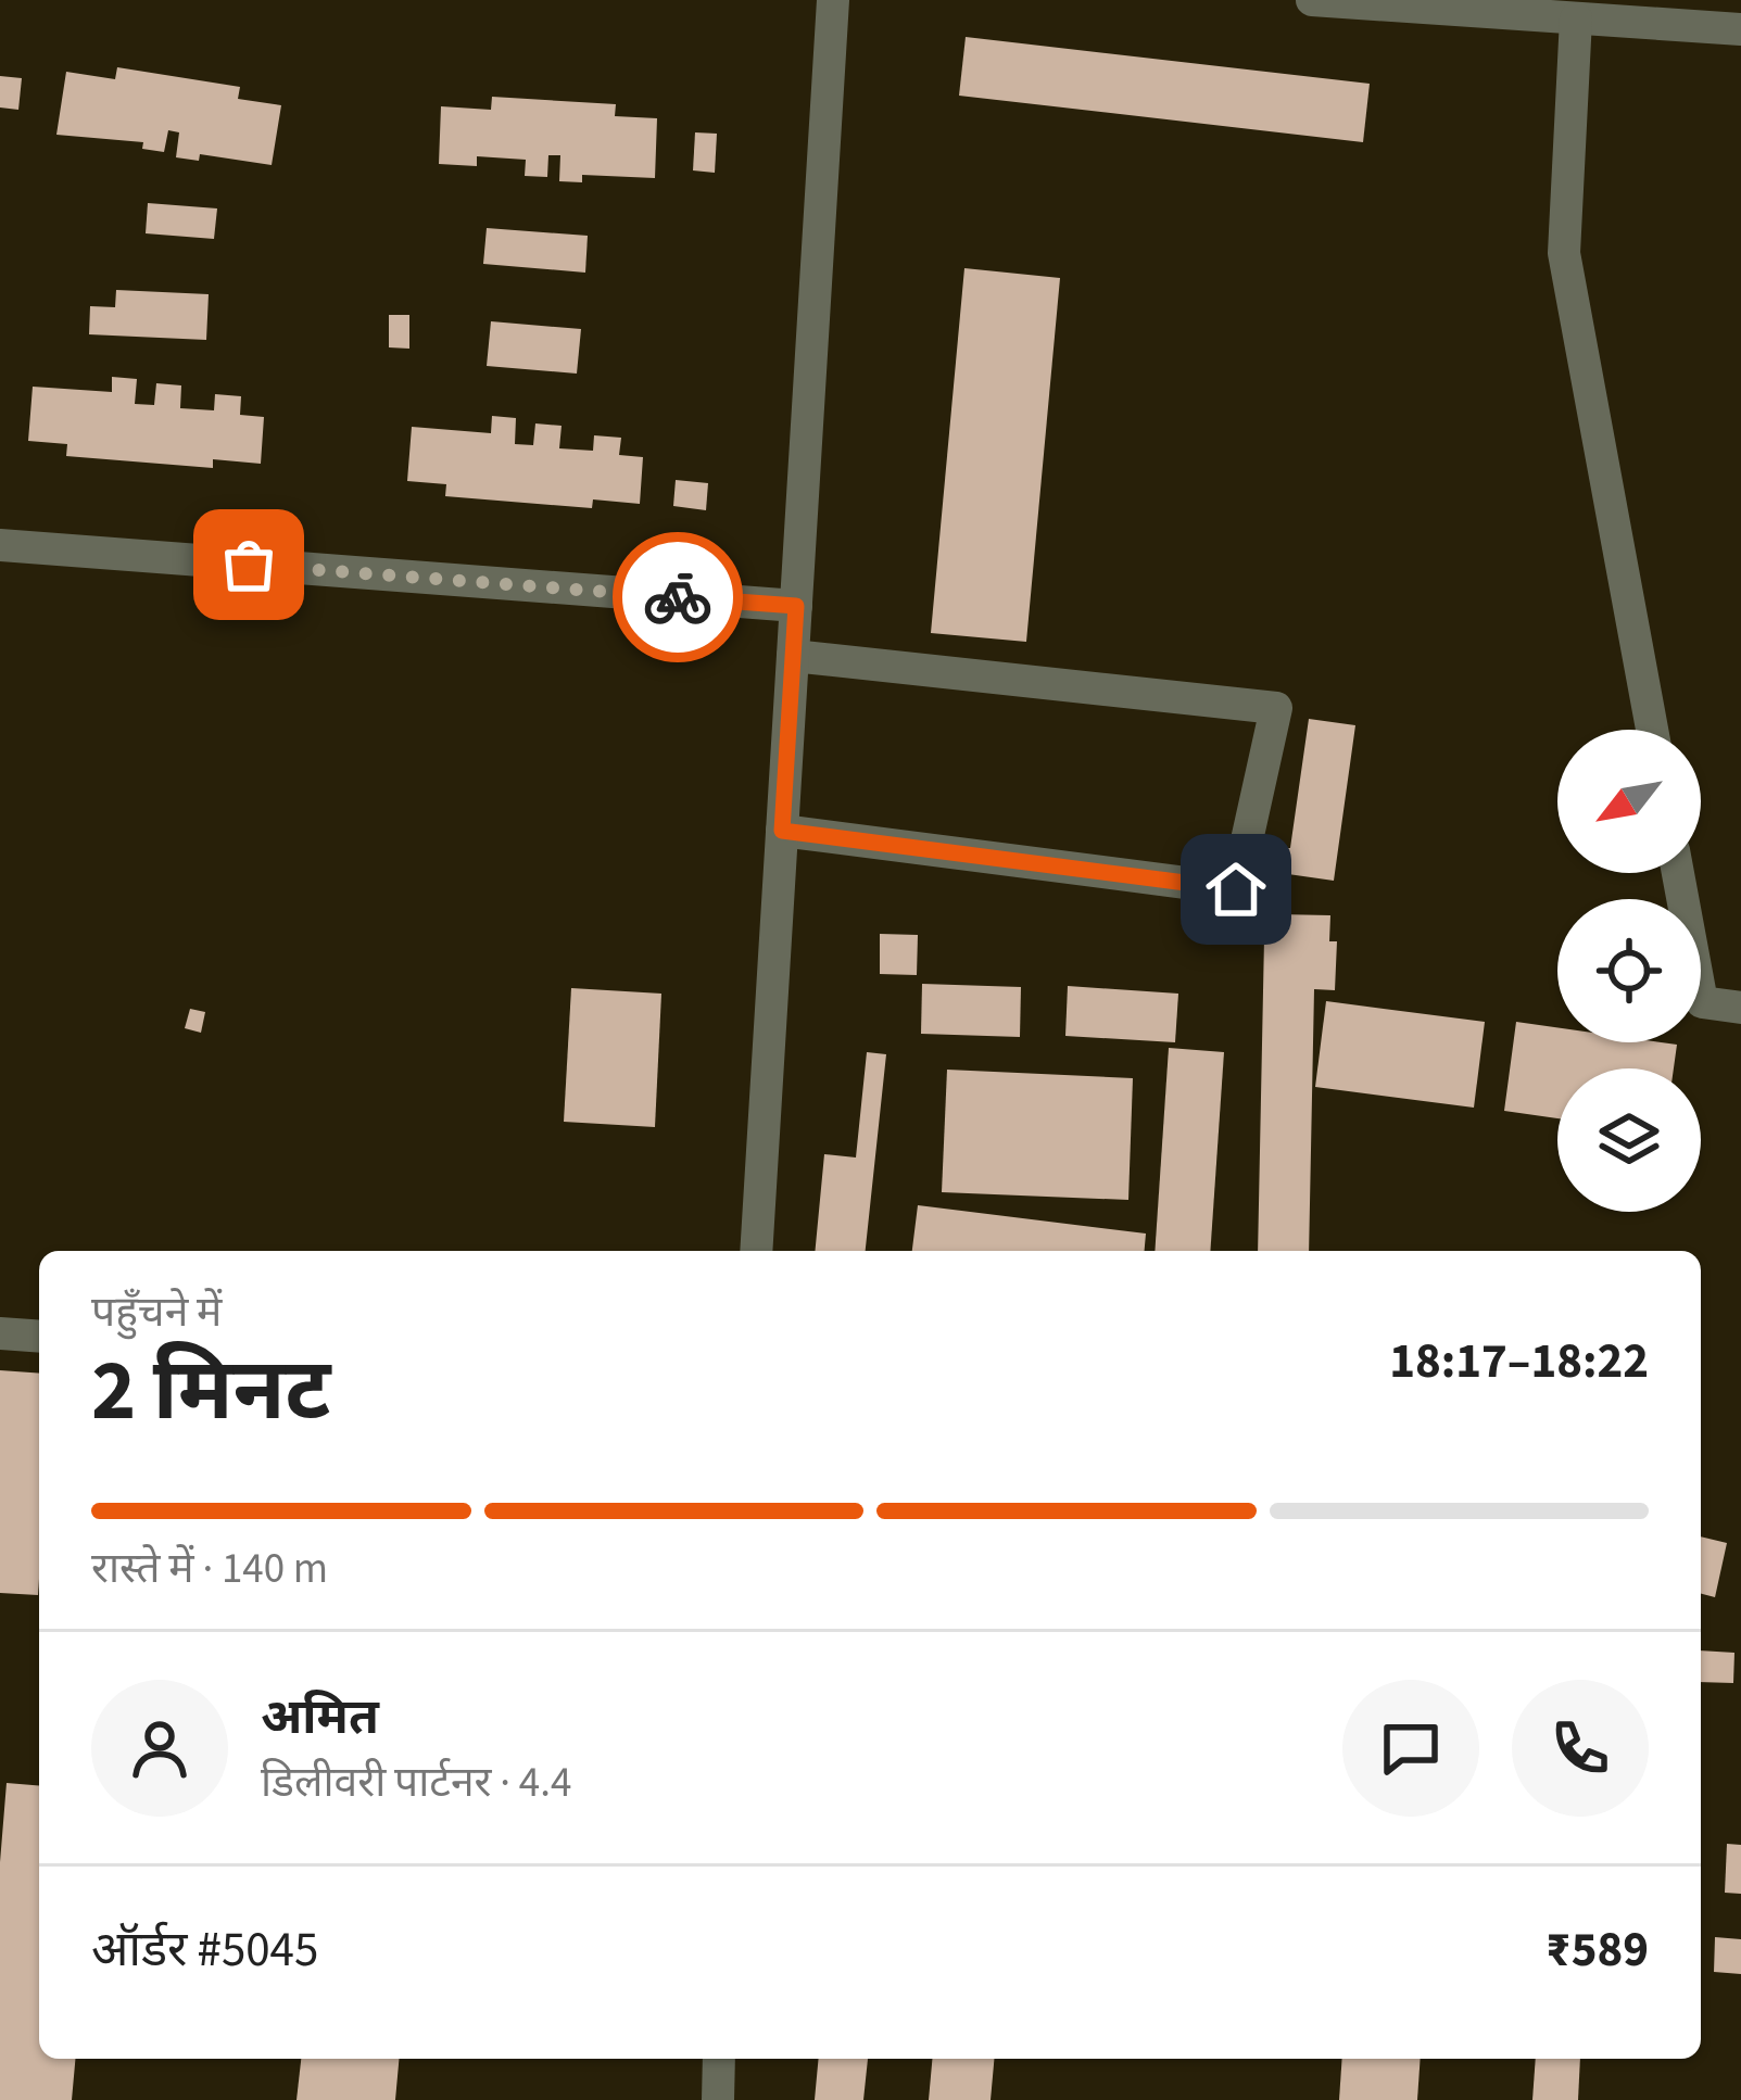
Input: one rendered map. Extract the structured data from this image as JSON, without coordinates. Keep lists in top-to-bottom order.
{
  "north": "bottom left",
  "page": {
    "heading": ["2 मिनट", "पहुँचने में", "18:17–18:22"],
    "panel": [
      "अमित",
      "डिलीवरी पार्टनर · 4.4",
      "ऑर्डर #5045",
      "₹589"
    ],
    "bar": "रास्ते में · 140 m"
  }
}
